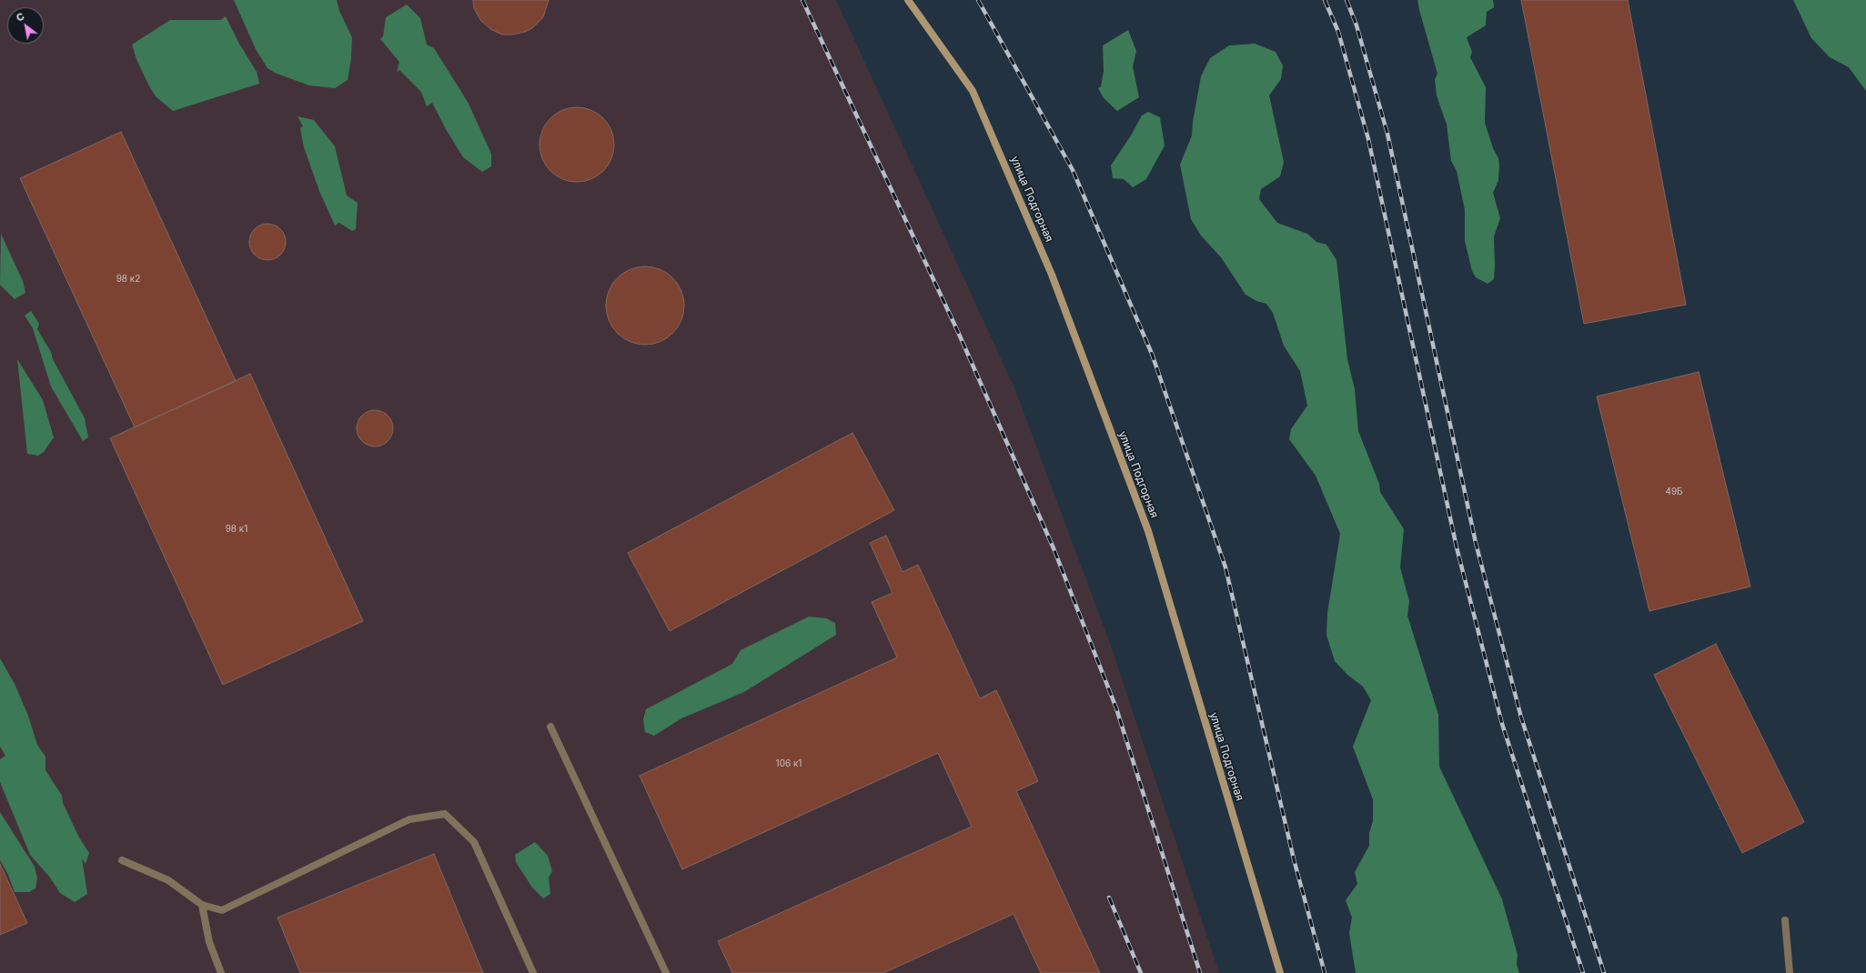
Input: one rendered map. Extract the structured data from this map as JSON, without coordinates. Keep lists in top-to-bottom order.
{
  "streets": {
    "main road": ["улица Подгорная"]
  },
  "house_numbers": [
    "98 к2",
    "49Б",
    "98 к1",
    "106 к1"
  ],
  "north": "top left"
}
